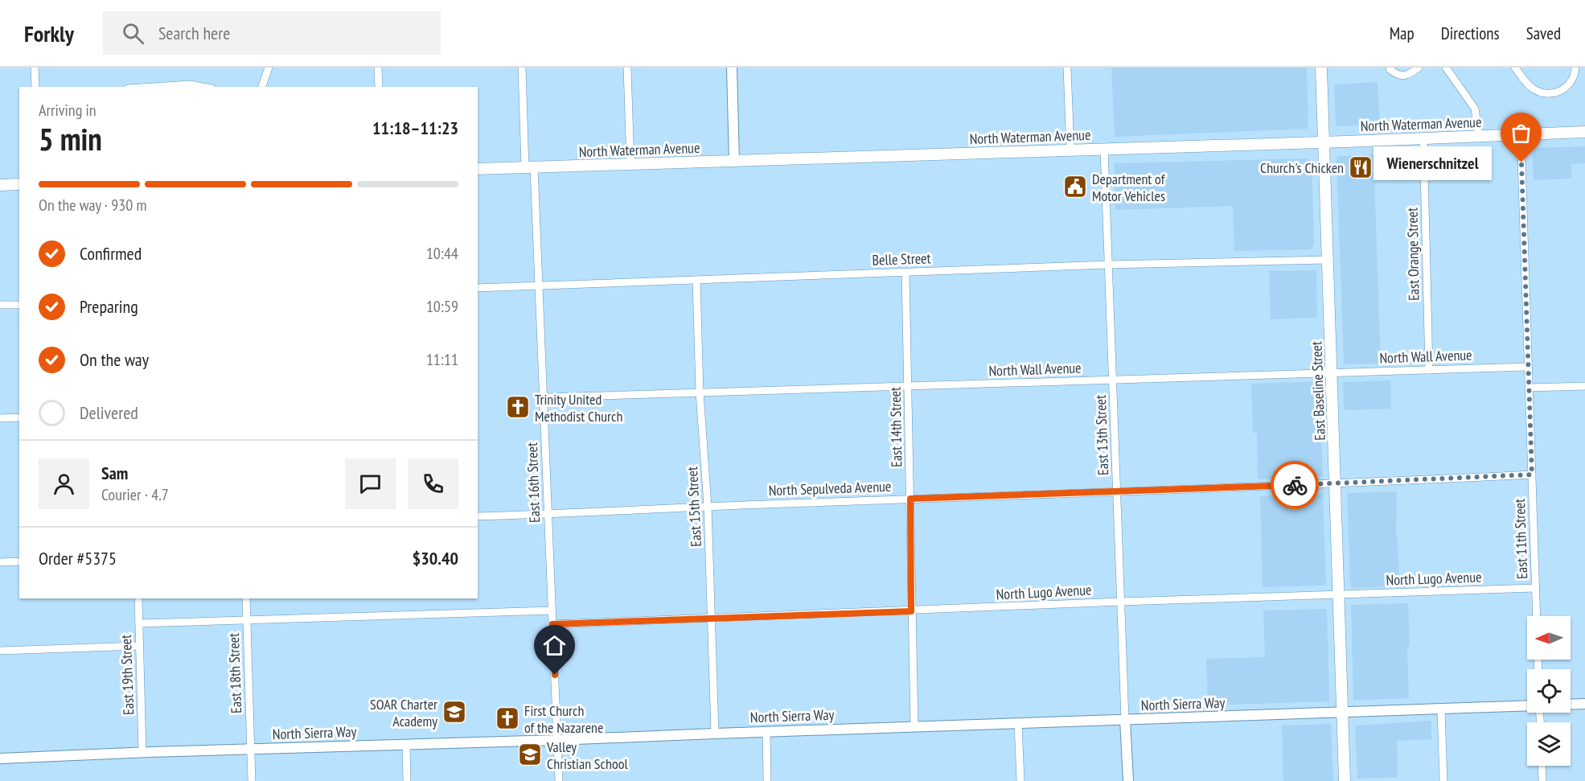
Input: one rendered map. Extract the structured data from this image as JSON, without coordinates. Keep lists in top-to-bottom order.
{
  "streets": {
    "main road": ["North Waterman Avenue", "East Baseline Street"],
    "street": [
      "East Orange Street",
      "Belle Street",
      "North Wall Avenue",
      "East 14th Street",
      "East 13th Street",
      "East 16th Street",
      "North Sepulveda Avenue",
      "East 15th Street",
      "East 11th Street",
      "North Lugo Avenue",
      "East 18th Street",
      "East 19th Street",
      "North Sierra Way"
    ]
  },
  "crossings": [
    ["North Waterman Avenue", "East Orange Street"],
    ["North Waterman Avenue", "East Baseline Street"],
    ["North Waterman Avenue", "East 13th Street"],
    ["North Waterman Avenue", "East 16th Street"],
    ["North Waterman Avenue", "East 11th Street"],
    ["East Orange Street", "North Wall Avenue"],
    ["Belle Street", "East Baseline Street"],
    ["Belle Street", "East 14th Street"],
    ["Belle Street", "East 13th Street"],
    ["Belle Street", "East 16th Street"],
    ["Belle Street", "East 15th Street"],
    ["North Wall Avenue", "East Baseline Street"],
    ["North Wall Avenue", "East 14th Street"],
    ["North Wall Avenue", "East 13th Street"],
    ["North Wall Avenue", "East 16th Street"],
    ["North Wall Avenue", "East 15th Street"],
    ["North Wall Avenue", "East 11th Street"],
    ["East Baseline Street", "North Sepulveda Avenue"],
    ["East Baseline Street", "North Lugo Avenue"],
    ["East Baseline Street", "North Sierra Way"],
    ["East 14th Street", "North Sepulveda Avenue"],
    ["East 14th Street", "North Lugo Avenue"],
    ["East 14th Street", "North Sierra Way"],
    ["East 13th Street", "North Sepulveda Avenue"],
    ["East 13th Street", "North Lugo Avenue"],
    ["East 13th Street", "North Sierra Way"],
    ["East 16th Street", "North Sepulveda Avenue"],
    ["East 16th Street", "North Lugo Avenue"],
    ["East 16th Street", "North Sierra Way"],
    ["North Sepulveda Avenue", "East 15th Street"],
    ["North Sepulveda Avenue", "East 11th Street"],
    ["East 15th Street", "North Lugo Avenue"],
    ["East 15th Street", "North Sierra Way"],
    ["East 11th Street", "North Lugo Avenue"],
    ["East 18th Street", "North Sierra Way"],
    ["East 19th Street", "North Sierra Way"]
  ],
  "places": {
    "other": ["Wienerschnitzel"],
    "restaurant": ["Church's Chicken"],
    "public building": ["Department of Motor Vehicles"],
    "church": ["Trinity United Methodist Church", "First Church of the Nazarene"],
    "school or university": ["SOAR Charter Academy", "Valley Christian School"]
  },
  "north": "left",
  "page": {
    "header": "Forkly",
    "search": "Search here",
    "nav": ["Map", "Directions", "Saved"],
    "heading": ["5 min", "Arriving in", "11:18–11:23"],
    "panel": [
      "Sam",
      "Courier · 4.7",
      "Order #5375",
      "$30.40"
    ],
    "bubble": "Wienerschnitzel",
    "bar": "On the way · 930 m",
    "list": [
      ["Confirmed", "10:44"],
      ["Preparing", "10:59"],
      ["On the way", "11:11"],
      "Delivered"
    ]
  }
}
